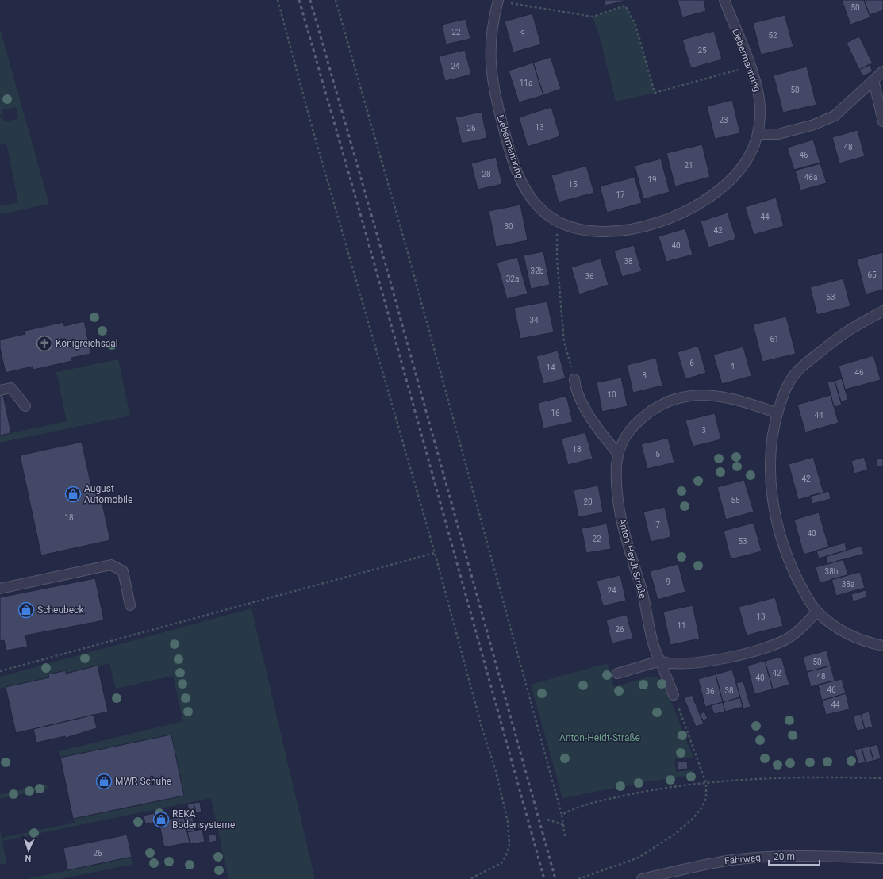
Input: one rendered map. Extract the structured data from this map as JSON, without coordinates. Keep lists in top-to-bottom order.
{
  "streets": {
    "street": ["Liebermannring", "Anton-Heydt-Straße", "Fahrweg"]
  },
  "parks": ["Anton-Heidt-Straße"],
  "places": {
    "church": ["Königreichsaal"],
    "shop": [
      "August Automobile",
      "Scheubeck",
      "MWR Schuhe",
      "REKA Bodensysteme"
    ]
  },
  "house_numbers": [
    "50",
    "22",
    "9",
    "52",
    "25",
    "24",
    "11a",
    "50",
    "23",
    "13",
    "26",
    "48",
    "46",
    "21",
    "28",
    "46a",
    "19",
    "15",
    "17",
    "44",
    "30",
    "42",
    "40",
    "38",
    "32b",
    "65",
    "36",
    "32a",
    "63",
    "34",
    "61",
    "6",
    "4",
    "14",
    "46",
    "8",
    "10",
    "16",
    "44",
    "3",
    "18",
    "5",
    "42",
    "55",
    "20",
    "18",
    "7",
    "40",
    "22",
    "53",
    "38b",
    "9",
    "38a",
    "24",
    "13",
    "11",
    "26",
    "50",
    "42",
    "48",
    "40",
    "46",
    "38",
    "36",
    "44",
    "26"
  ],
  "scale_bar": "20 m",
  "north": "bottom"
}
